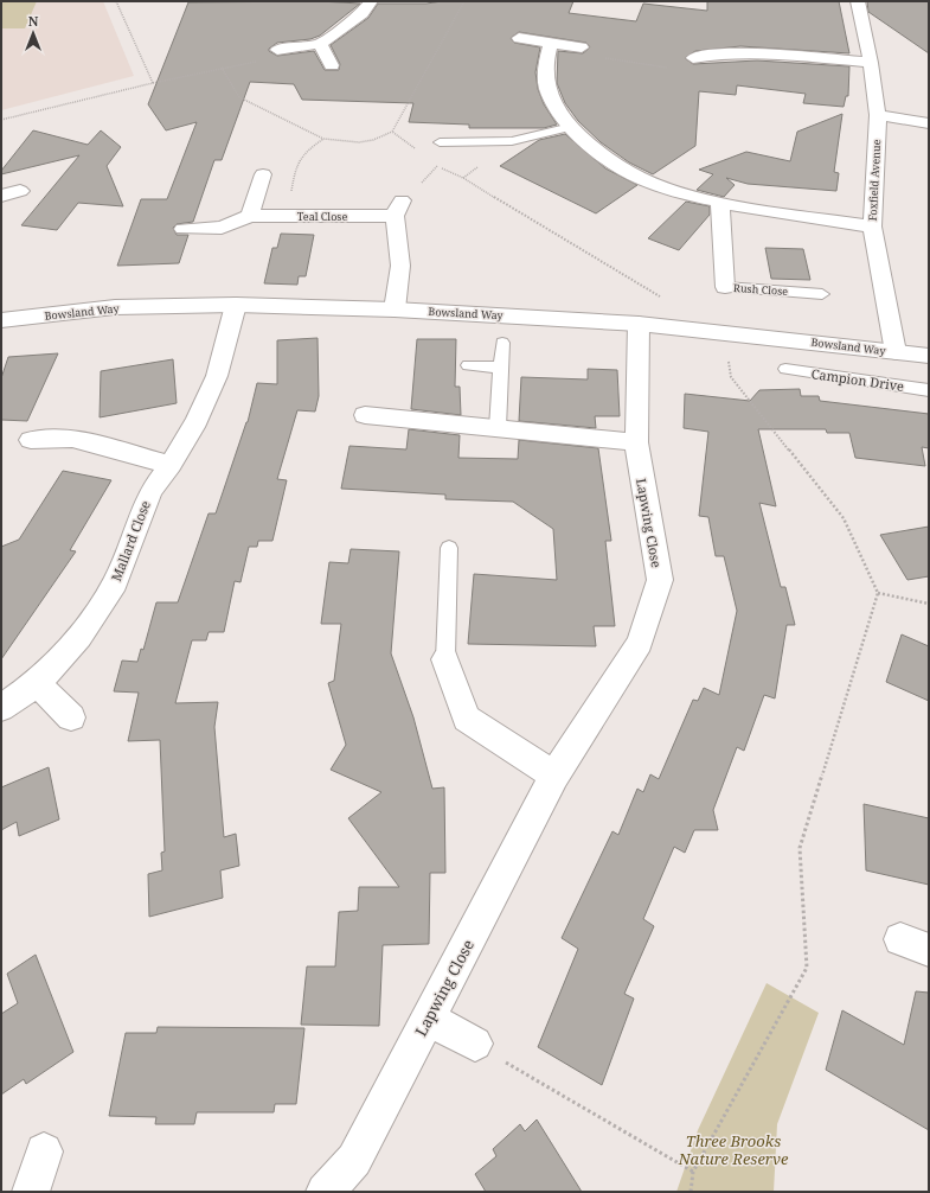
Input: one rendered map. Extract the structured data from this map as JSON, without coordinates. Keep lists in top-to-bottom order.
{
  "streets": {
    "street": [
      "Foxfield Avenue",
      "Teal Close",
      "Rush Close",
      "Bowsland Way",
      "Lapwing Close",
      "Mallard Close"
    ],
    "lane": ["Campion Drive"]
  },
  "crossings": [
    ["Foxfield Avenue", "Bowsland Way"],
    ["Teal Close", "Bowsland Way"],
    ["Bowsland Way", "Lapwing Close"],
    ["Bowsland Way", "Mallard Close"]
  ],
  "parks": ["Three Brooks Nature Reserve"],
  "north": "top"
}
